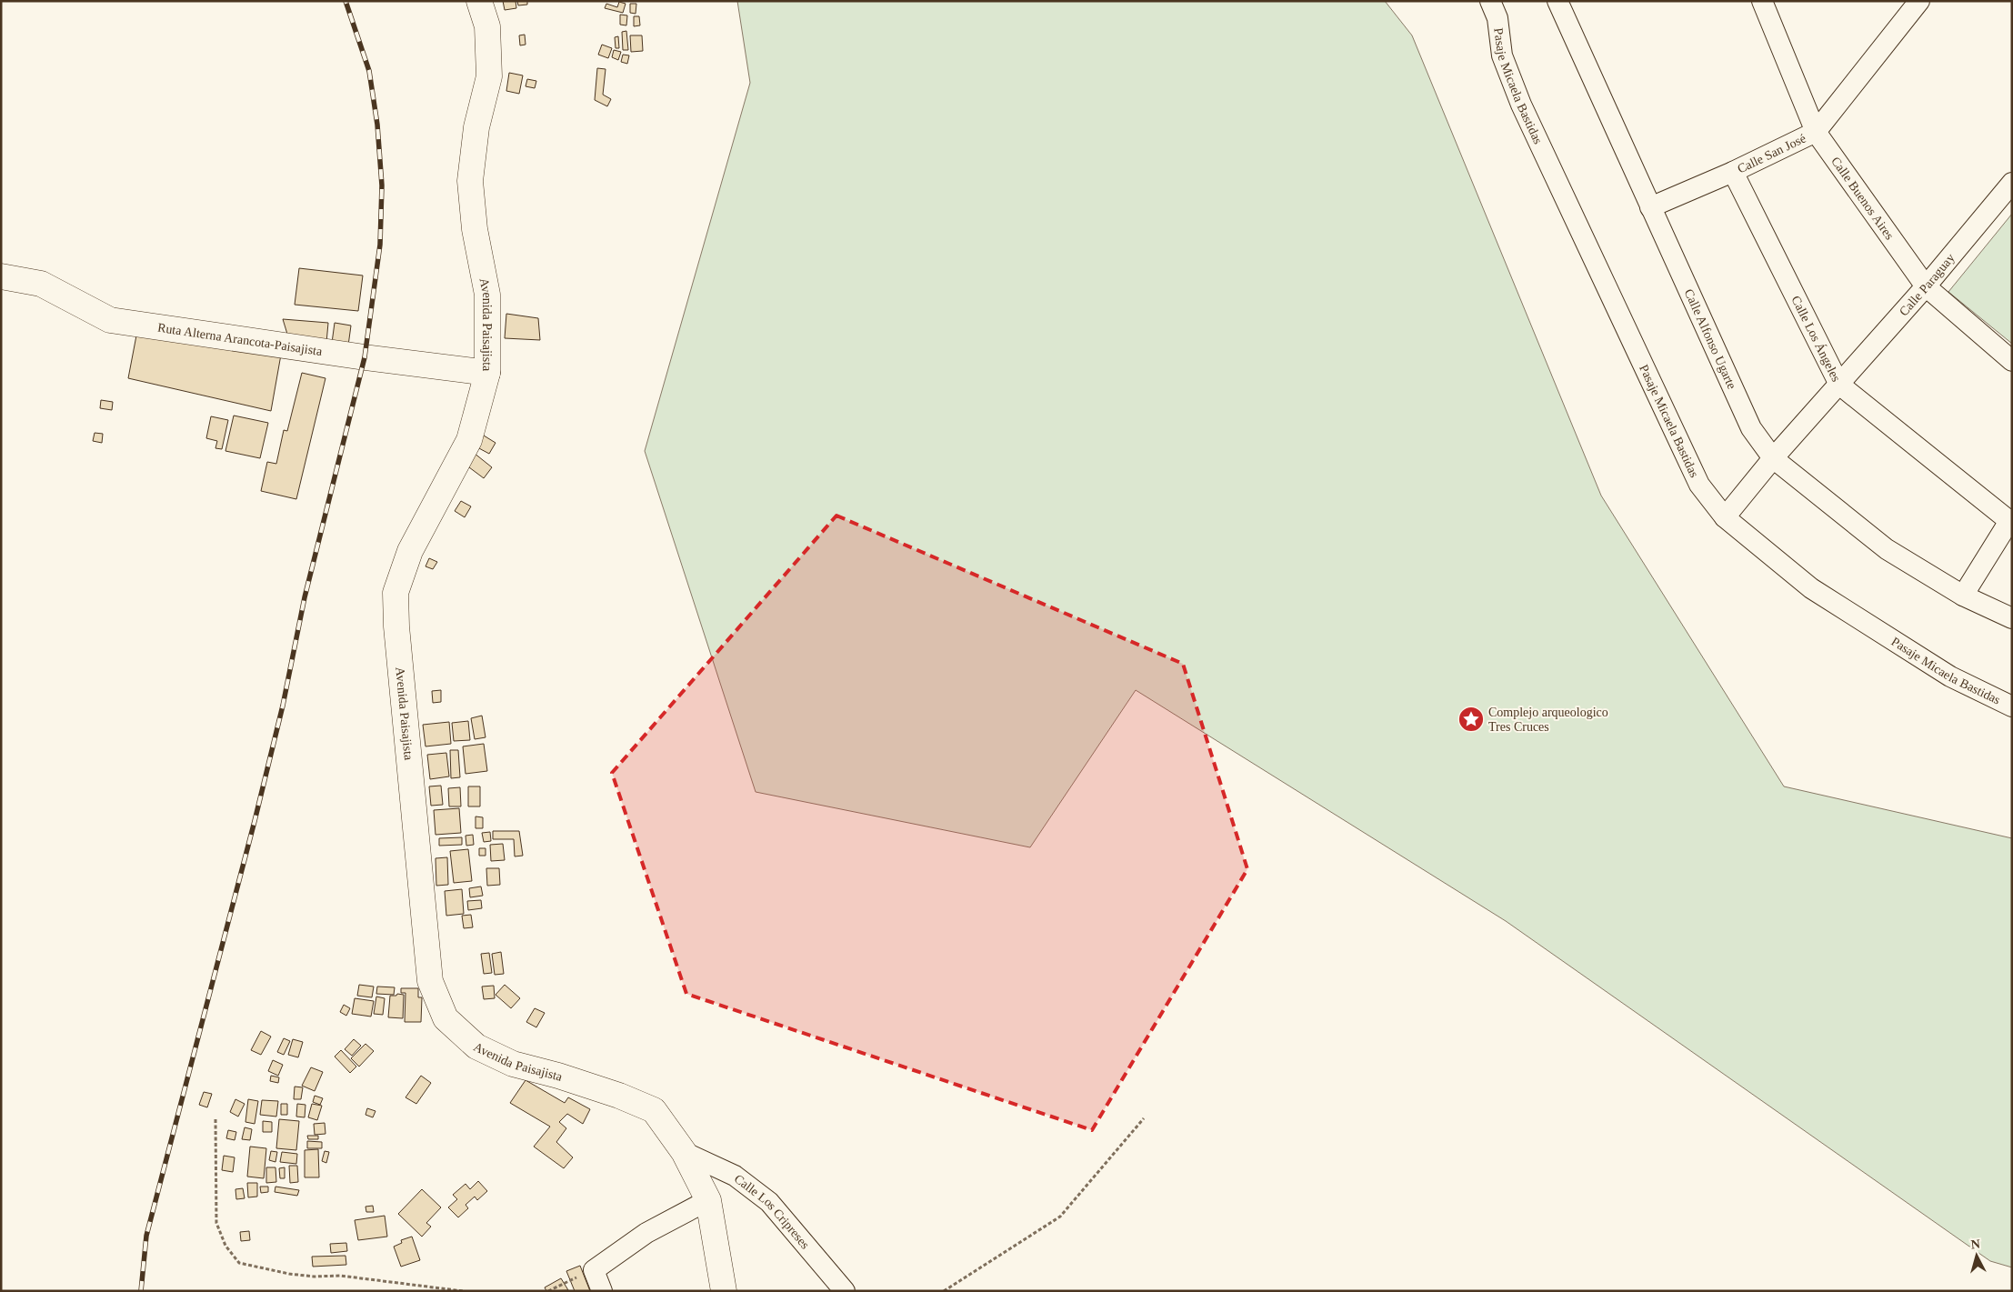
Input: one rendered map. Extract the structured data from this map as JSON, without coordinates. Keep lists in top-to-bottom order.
{
  "streets": {
    "main road": ["Avenida Paisajista", "Ruta Alterna Arancota-Paisajista"],
    "street": [
      "Pasaje Micaela Bastidas",
      "Calle San José",
      "Calle Buenos Aires",
      "Calle Paraguay",
      "Calle Alfonso Ugarte",
      "Calle Los Ángeles",
      "Calle Los Cripreses"
    ]
  },
  "crossings": [
    ["Pasaje Micaela Bastidas", "Calle Paraguay"],
    ["Calle San José", "Calle Buenos Aires"],
    ["Calle San José", "Calle Alfonso Ugarte"],
    ["Calle San José", "Calle Los Ángeles"],
    ["Calle Buenos Aires", "Calle Paraguay"],
    ["Calle Paraguay", "Calle Alfonso Ugarte"],
    ["Calle Paraguay", "Calle Los Ángeles"],
    ["Avenida Paisajista", "Ruta Alterna Arancota-Paisajista"],
    ["Avenida Paisajista", "Calle Los Cripreses"]
  ],
  "places": {
    "place": ["Complejo arqueologico Tres Cruces"]
  },
  "north": "top"
}
